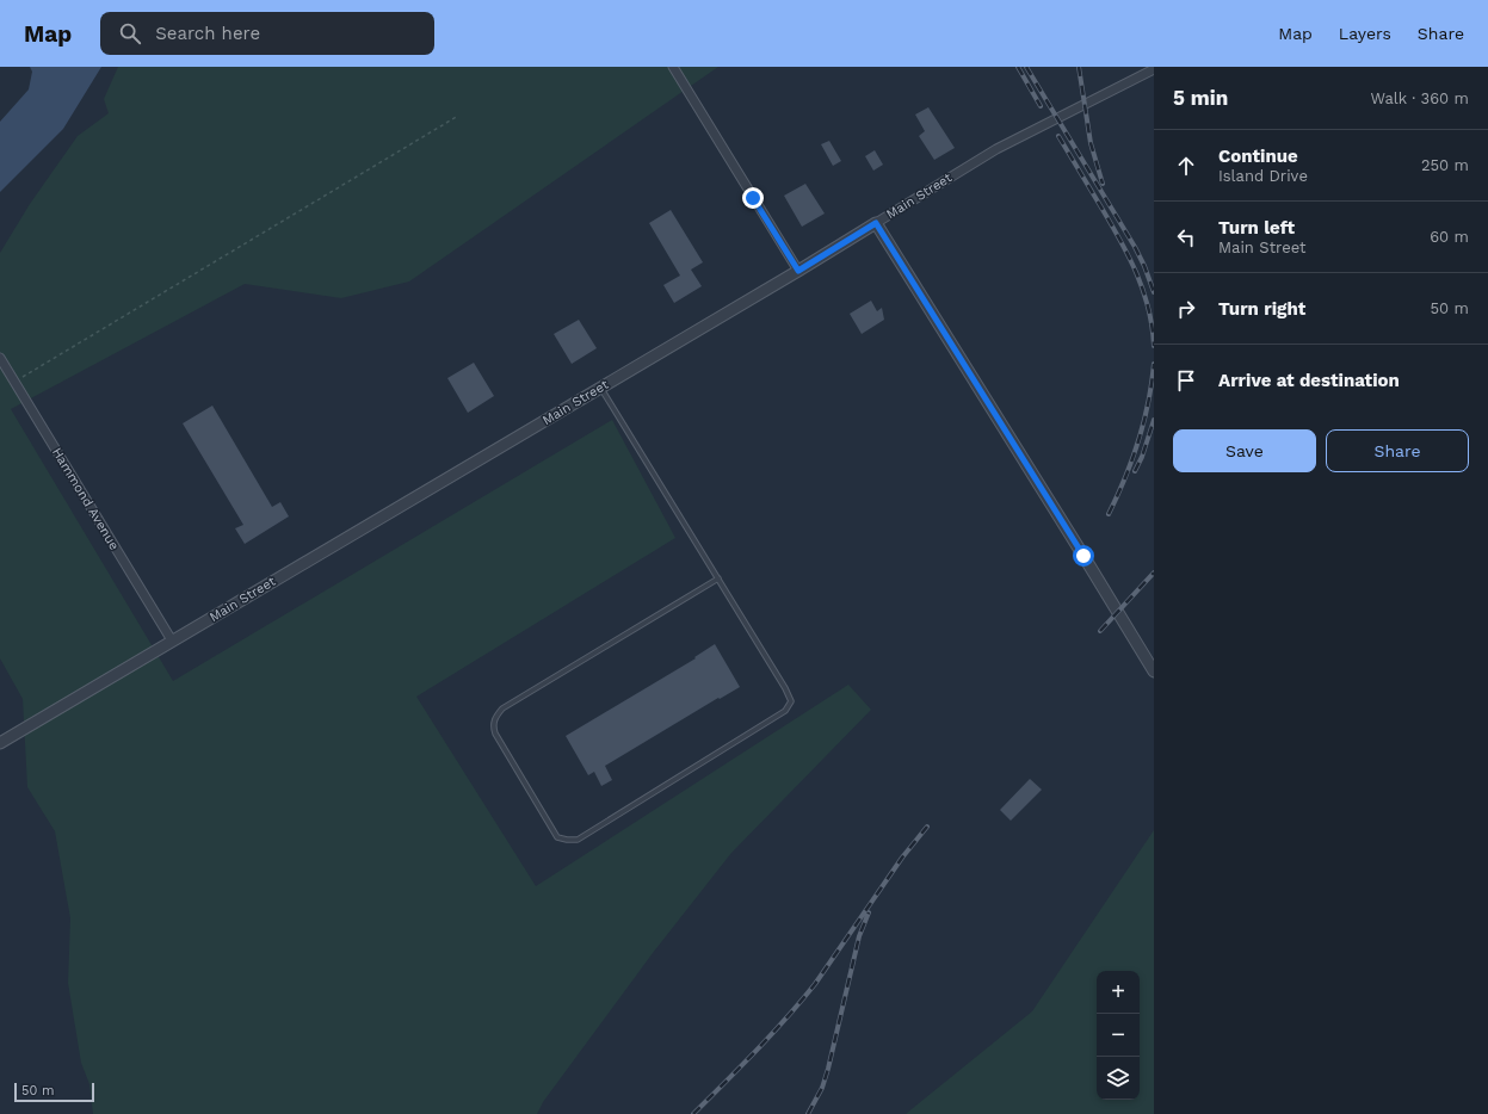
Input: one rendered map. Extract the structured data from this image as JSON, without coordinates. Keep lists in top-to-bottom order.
{
  "streets": {
    "street": ["Main Street", "Hammond Avenue"]
  },
  "crossings": [
    ["Main Street", "Hammond Avenue"]
  ],
  "scale_bar": "50 m",
  "page": {
    "header": "Map",
    "search": "Search here",
    "nav": ["Map", "Layers", "Share"],
    "heading": ["5 min", "Walk · 360 m"],
    "list": [
      ["Continue", "Island Drive", "250 m"],
      ["Turn left", "Main Street", "60 m"],
      ["Turn right", "50 m"],
      "Arrive at destination"
    ],
    "buttons": ["Save", "Share"],
    "map_buttons": ["+", "−"],
    "scale": "50 m"
  }
}
